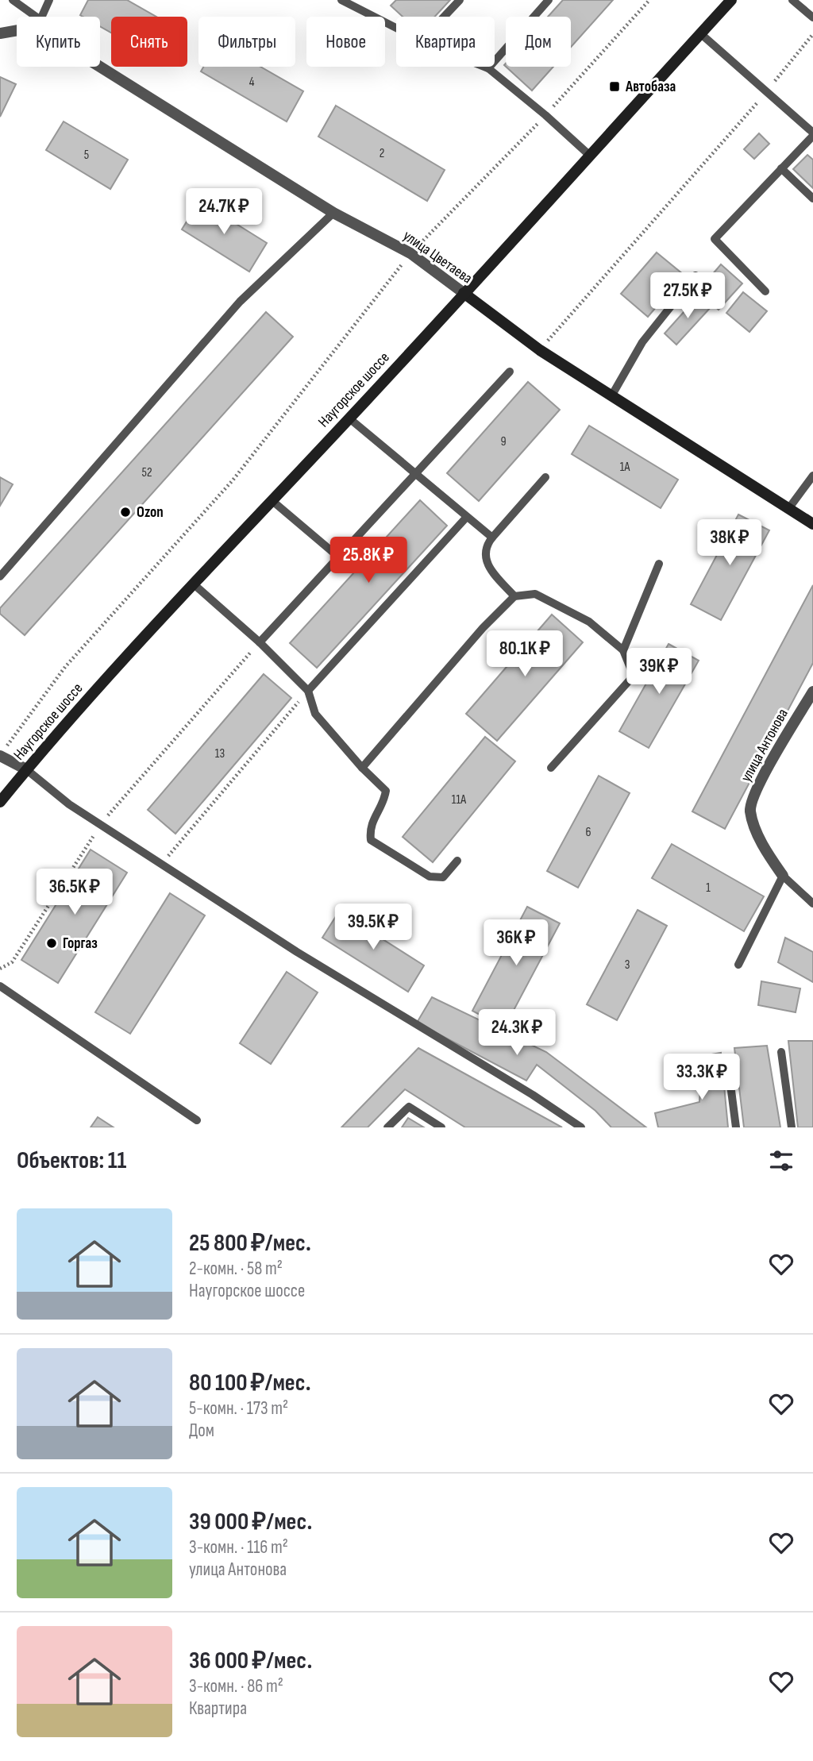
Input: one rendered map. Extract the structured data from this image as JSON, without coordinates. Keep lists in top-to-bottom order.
{
  "streets": {
    "main road": ["улица Цветаева", "Наугорское шоссе"],
    "street": ["улица Антонова"]
  },
  "crossings": [
    ["улица Цветаева", "Наугорское шоссе"]
  ],
  "places": {
    "transit": ["Автобаза"],
    "other": ["Ozon", "Горгаз"]
  },
  "house_numbers": [
    "4",
    "2",
    "5",
    "9",
    "1А",
    "52",
    "13",
    "11А",
    "6",
    "1",
    "3"
  ],
  "page": {
    "chip": [
      "Купить",
      "Снять",
      "Фильтры",
      "Новое",
      "Квартира",
      "Дом"
    ],
    "price": [
      "24.7K ₽",
      "27.5K ₽",
      "38K ₽",
      "25.8K ₽",
      "80.1K ₽",
      "39K ₽",
      "36.5K ₽",
      "39.5K ₽",
      "36K ₽",
      "24.3K ₽",
      "33.3K ₽"
    ],
    "heading": "Объектов: 11",
    "list": [
      {
        "name": "25 800 ₽/мес.",
        "note": "2-комн. · 58 m² · Наугорское шоссе"
      },
      {
        "name": "80 100 ₽/мес.",
        "note": "5-комн. · 173 m² · Дом"
      },
      {
        "name": "39 000 ₽/мес.",
        "note": "3-комн. · 116 m² · улица Антонова"
      },
      {
        "name": "36 000 ₽/мес.",
        "note": "3-комн. · 86 m² · Квартира"
      }
    ]
  }
}
